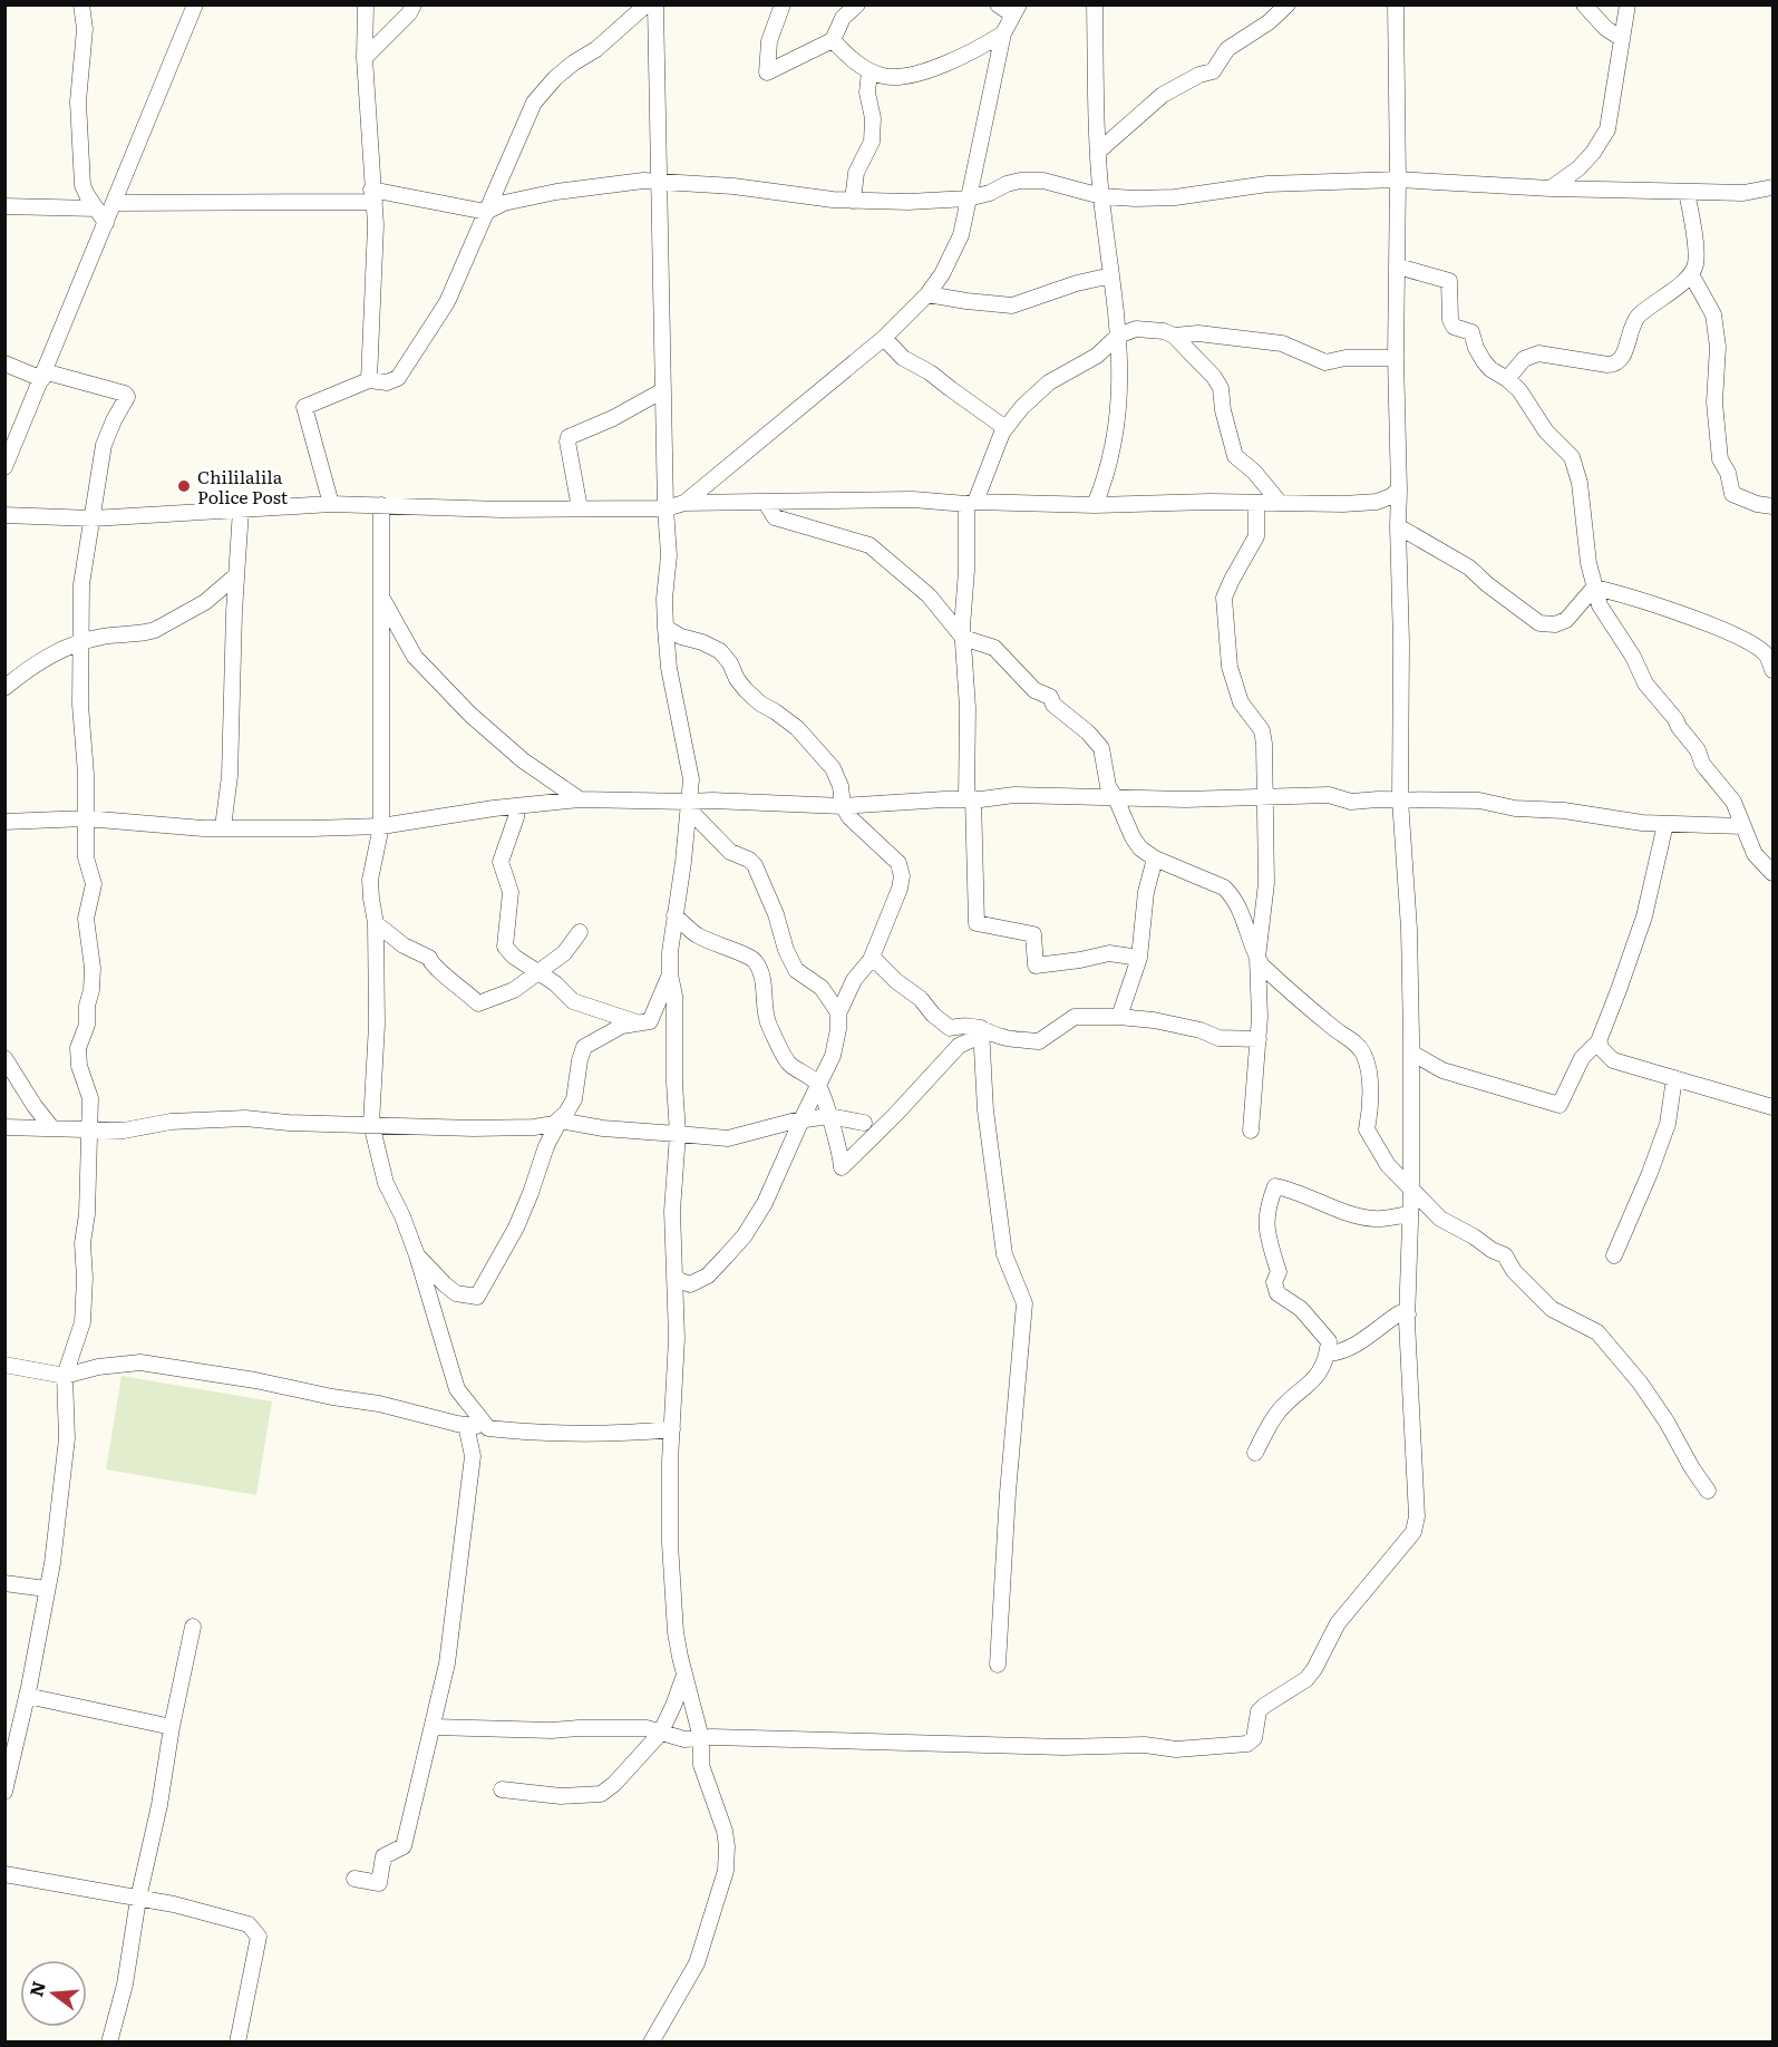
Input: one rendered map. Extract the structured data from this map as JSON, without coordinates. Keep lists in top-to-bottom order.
{
  "places": ["Chililalila Police Post"],
  "north": "left"
}
